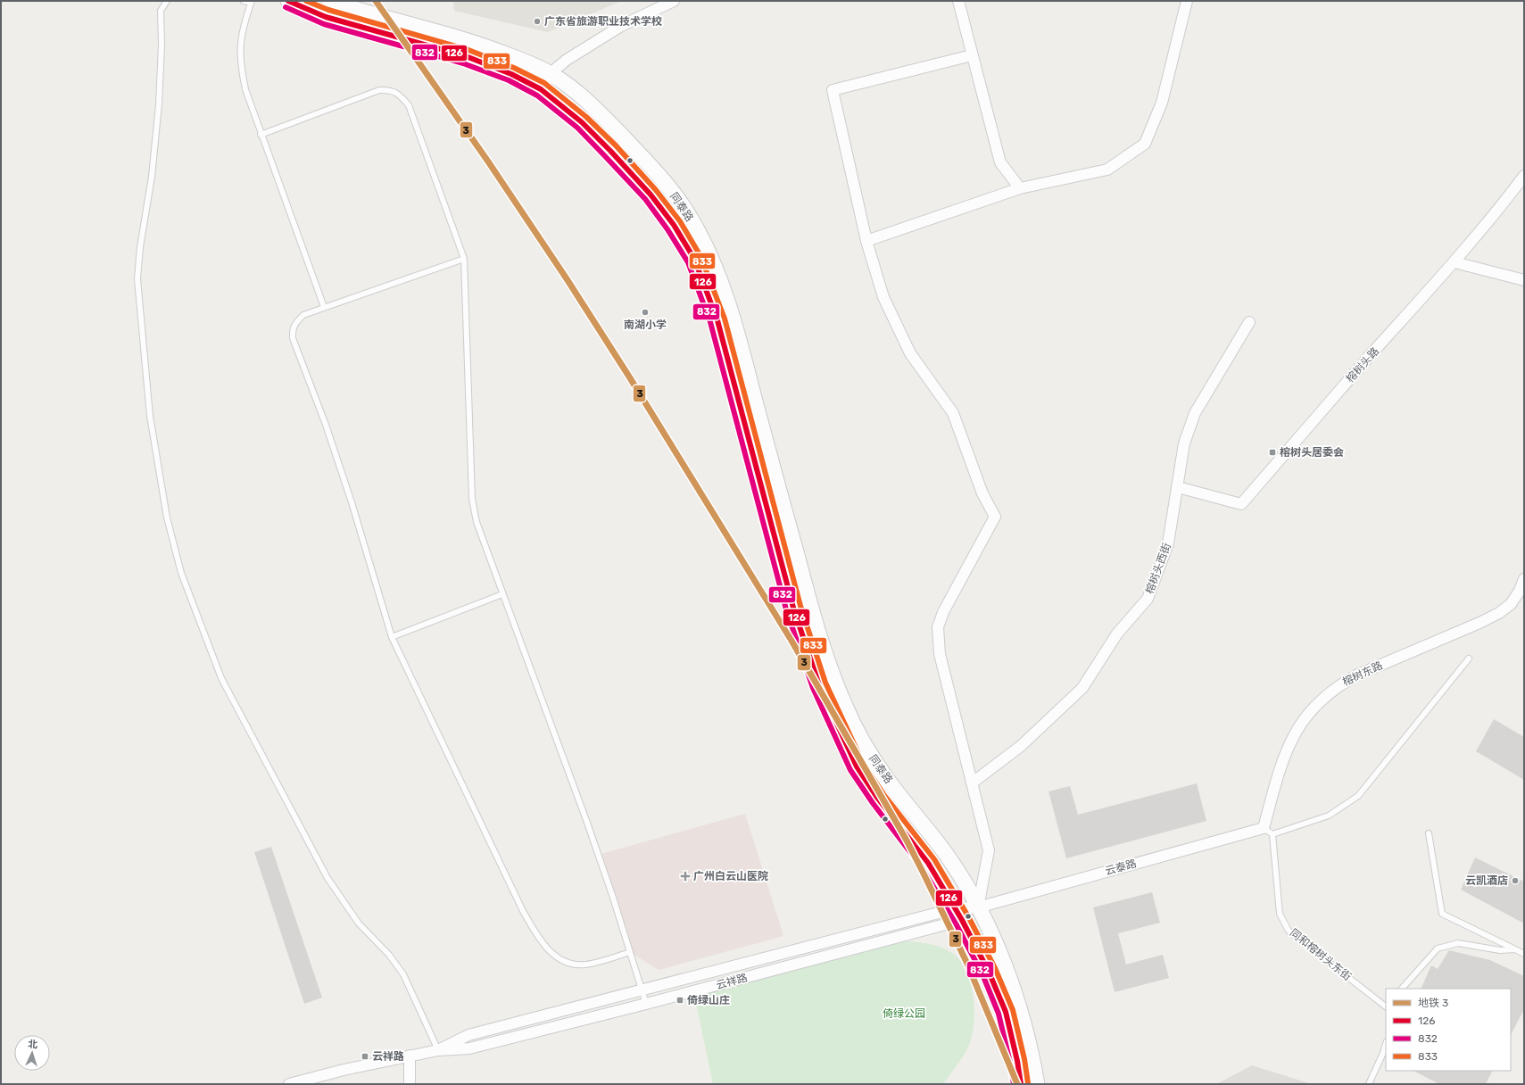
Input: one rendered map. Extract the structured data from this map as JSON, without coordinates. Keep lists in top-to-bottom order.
{
  "streets": {
    "main road": ["同泰路"],
    "street": [
      "榕树头路",
      "榕树头西街",
      "榕树东路",
      "云泰路",
      "云祥路"
    ],
    "lane": ["同和榕树头东街"]
  },
  "crossings": [
    ["同泰路", "云泰路"],
    ["同泰路", "云祥路"],
    ["榕树头路", "榕树头西街"],
    ["榕树东路", "云泰路"],
    ["榕树东路", "同和榕树头东街"],
    ["云泰路", "同和榕树头东街"],
    ["云泰路", "云祥路"]
  ],
  "parks": ["倚绿公园"],
  "places": {
    "other": ["广东省旅游职业技术学校", "南湖小学", "云凯酒店"],
    "transit": ["榕树头居委会", "倚绿山庄", "云祥路"],
    "health": ["广州白云山医院"]
  },
  "lines": [
    "metro line 3",
    "transit line 126",
    "transit line 833",
    "transit line 832"
  ],
  "legend": [
    "地铁 3",
    "126",
    "832",
    "833"
  ],
  "north": "top"
}
